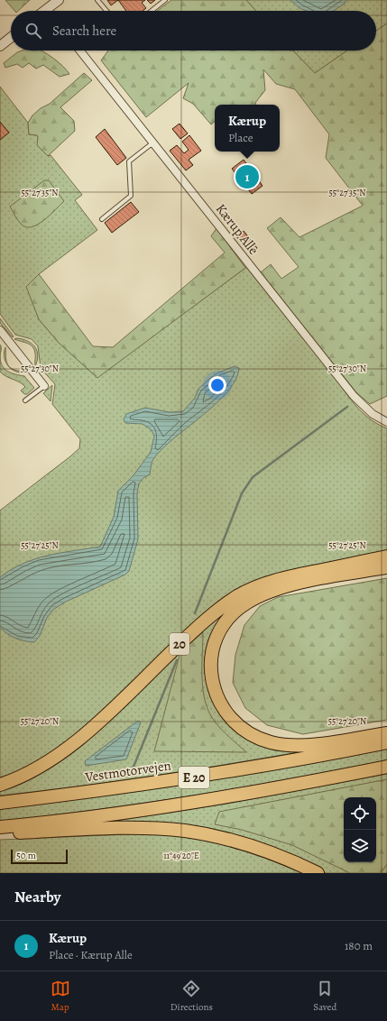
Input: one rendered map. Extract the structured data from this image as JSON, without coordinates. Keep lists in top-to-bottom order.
{
  "streets": {
    "highway": ["20", "Vestmotorvejen", "E 20"],
    "street": ["Kærup Alle"]
  },
  "scale_bar": "50 m",
  "page": {
    "search": "Search here",
    "popup": ["Kærup", "Place"],
    "pins": "1",
    "scale": "50 m",
    "heading": "Nearby",
    "list": [
      {
        "mark": "1",
        "name": "Kærup",
        "note": "Place · Kærup Alle",
        "value": "180 m"
      }
    ],
    "nav": ["Map", "Directions", "Saved"]
  },
  "coordinates": [
    "55°27'35\"N",
    "55°27'30\"N",
    "55°27'25\"N",
    "55°27'20\"N",
    "11°49'20\"E"
  ]
}
